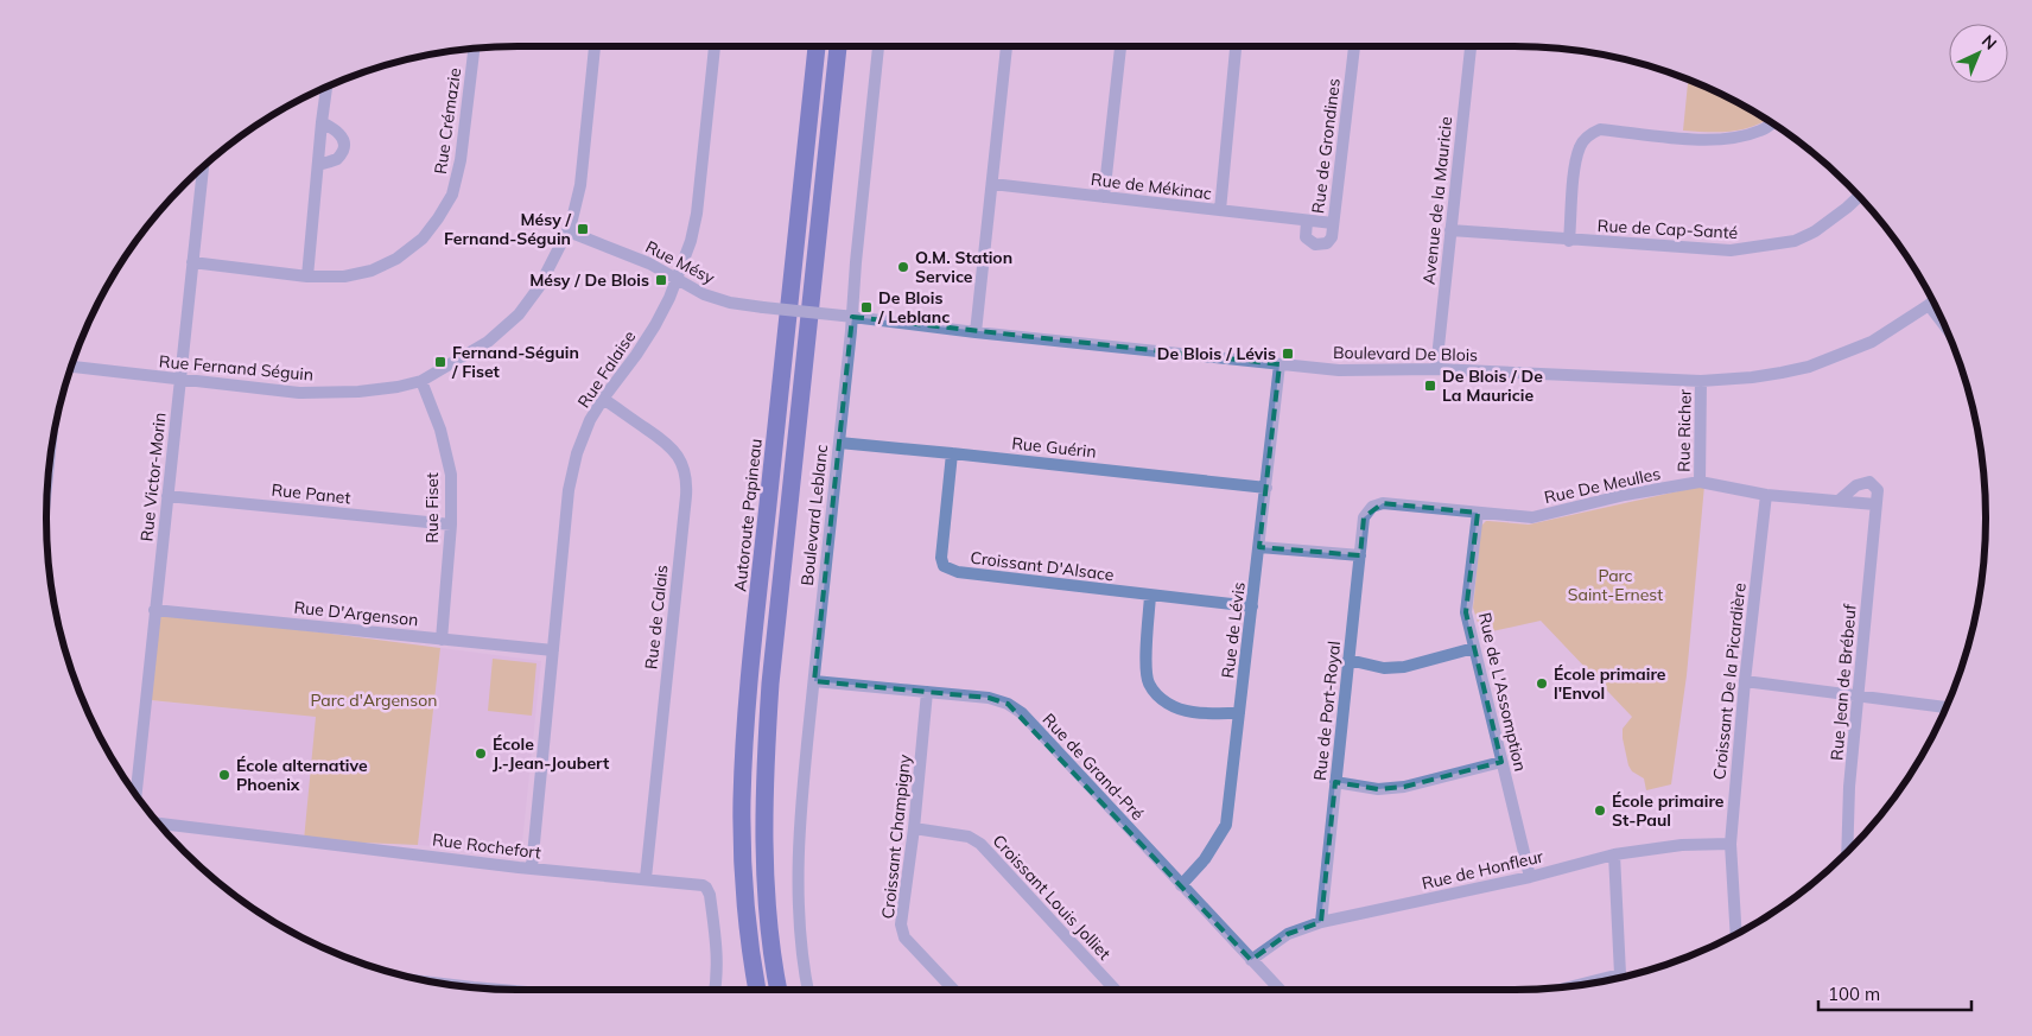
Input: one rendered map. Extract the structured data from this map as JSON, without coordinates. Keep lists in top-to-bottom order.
{
  "streets": {
    "highway": ["Autoroute Papineau"],
    "street": [
      "Rue Crémazie",
      "Rue de Grondines",
      "Rue de Mékinac",
      "Avenue de la Mauricie",
      "Rue de Cap-Santé",
      "Rue Mésy",
      "Boulevard De Blois",
      "Rue Fernand Séguin",
      "Rue Falaise",
      "Rue Richer",
      "Rue Guérin",
      "Rue Victor-Morin",
      "Rue De Meulles",
      "Rue Panet",
      "Rue Fiset",
      "Boulevard Leblanc",
      "Croissant D'Alsace",
      "Rue D'Argenson",
      "Rue de Calais",
      "Rue de Lévis",
      "Croissant De la Picardière",
      "Rue Jean de Brébeuf",
      "Rue de L'Assomption",
      "Rue de Port-Royal",
      "Rue de Grand-Pré",
      "Croissant Champigny",
      "Rue Rochefort",
      "Rue de Honfleur",
      "Croissant Louis Jolliet"
    ]
  },
  "crossings": [
    ["Rue Crémazie", "Rue Victor-Morin"],
    ["Rue de Grondines", "Rue de Mékinac"],
    ["Avenue de la Mauricie", "Rue de Cap-Santé"],
    ["Avenue de la Mauricie", "Boulevard De Blois"],
    ["Rue Mésy", "Boulevard De Blois"],
    ["Rue Mésy", "Rue Fernand Séguin"],
    ["Rue Mésy", "Rue Falaise"],
    ["Rue Mésy", "Boulevard Leblanc"],
    ["Boulevard De Blois", "Rue Richer"],
    ["Boulevard De Blois", "Boulevard Leblanc"],
    ["Boulevard De Blois", "Rue de Lévis"],
    ["Rue Fernand Séguin", "Rue Victor-Morin"],
    ["Rue Fernand Séguin", "Rue Fiset"],
    ["Rue Falaise", "Rue D'Argenson"],
    ["Rue Falaise", "Rue de Calais"],
    ["Rue Falaise", "Rue Rochefort"],
    ["Rue Richer", "Rue De Meulles"],
    ["Rue Guérin", "Boulevard Leblanc"],
    ["Rue Guérin", "Croissant D'Alsace"],
    ["Rue Guérin", "Rue de Lévis"],
    ["Rue Victor-Morin", "Rue Panet"],
    ["Rue Victor-Morin", "Rue D'Argenson"],
    ["Rue De Meulles", "Croissant De la Picardière"],
    ["Rue De Meulles", "Rue Jean de Brébeuf"],
    ["Rue De Meulles", "Rue de L'Assomption"],
    ["Rue De Meulles", "Rue de Port-Royal"],
    ["Rue Panet", "Rue Fiset"],
    ["Rue Fiset", "Rue D'Argenson"],
    ["Boulevard Leblanc", "Rue de Grand-Pré"],
    ["Croissant D'Alsace", "Rue de Lévis"],
    ["Rue de Calais", "Rue Rochefort"],
    ["Rue de Lévis", "Rue de Grand-Pré"],
    ["Croissant De la Picardière", "Rue de Honfleur"],
    ["Rue de L'Assomption", "Rue de Honfleur"],
    ["Rue de Port-Royal", "Rue de Honfleur"],
    ["Rue de Grand-Pré", "Croissant Champigny"],
    ["Rue de Grand-Pré", "Rue de Honfleur"],
    ["Croissant Champigny", "Croissant Louis Jolliet"]
  ],
  "parks": ["Parc Saint-Ernest", "Parc d'Argenson"],
  "places": {
    "transit": [
      "Mésy / Fernand-Séguin",
      "Mésy / De Blois",
      "De Blois / Leblanc",
      "De Blois / Lévis",
      "Fernand-Séguin / Fiset",
      "De Blois / De La Mauricie"
    ],
    "other": [
      "O.M. Station Service",
      "École primaire l'Envol",
      "École J.-Jean-Joubert",
      "École alternative Phoenix",
      "École primaire St-Paul"
    ]
  },
  "scale_bar": "100 m",
  "north": "top right"
}
